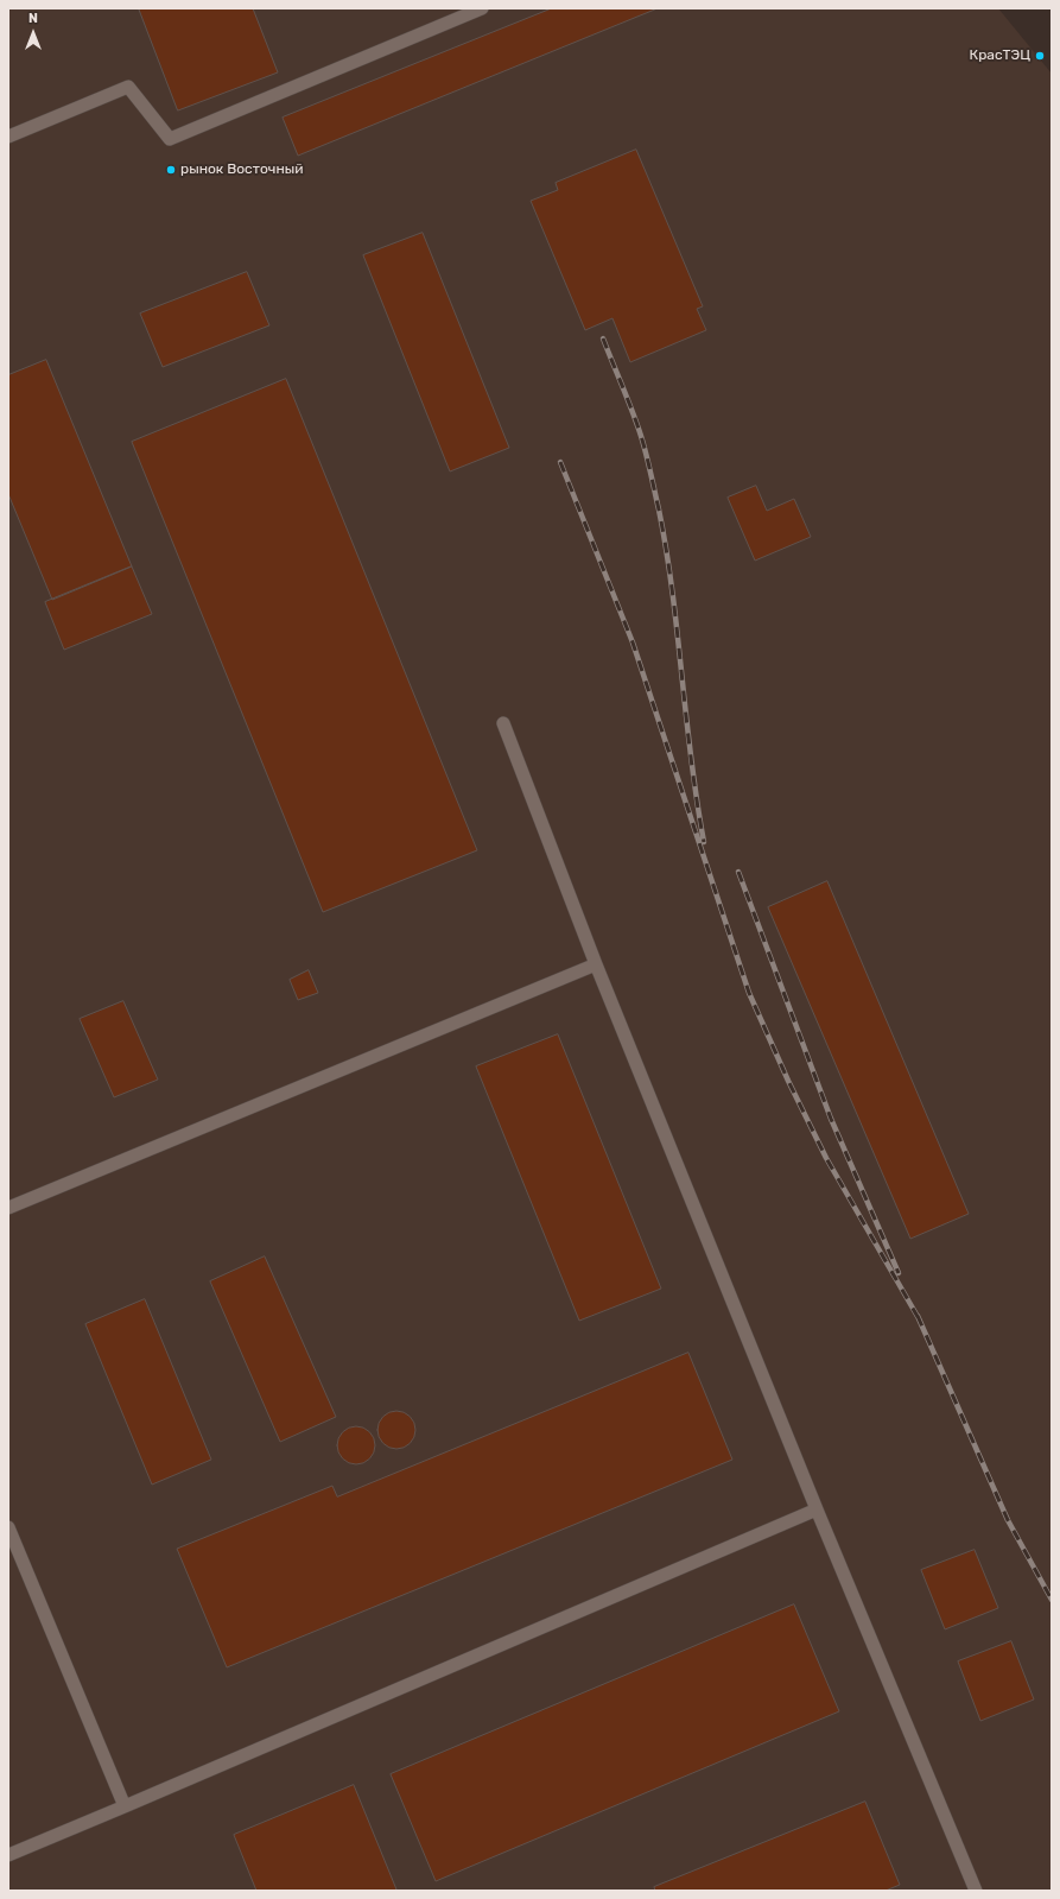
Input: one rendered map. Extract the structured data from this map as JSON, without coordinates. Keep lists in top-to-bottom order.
{
  "places": ["КрасТЭЦ", "рынок Восточный"],
  "north": "top"
}
